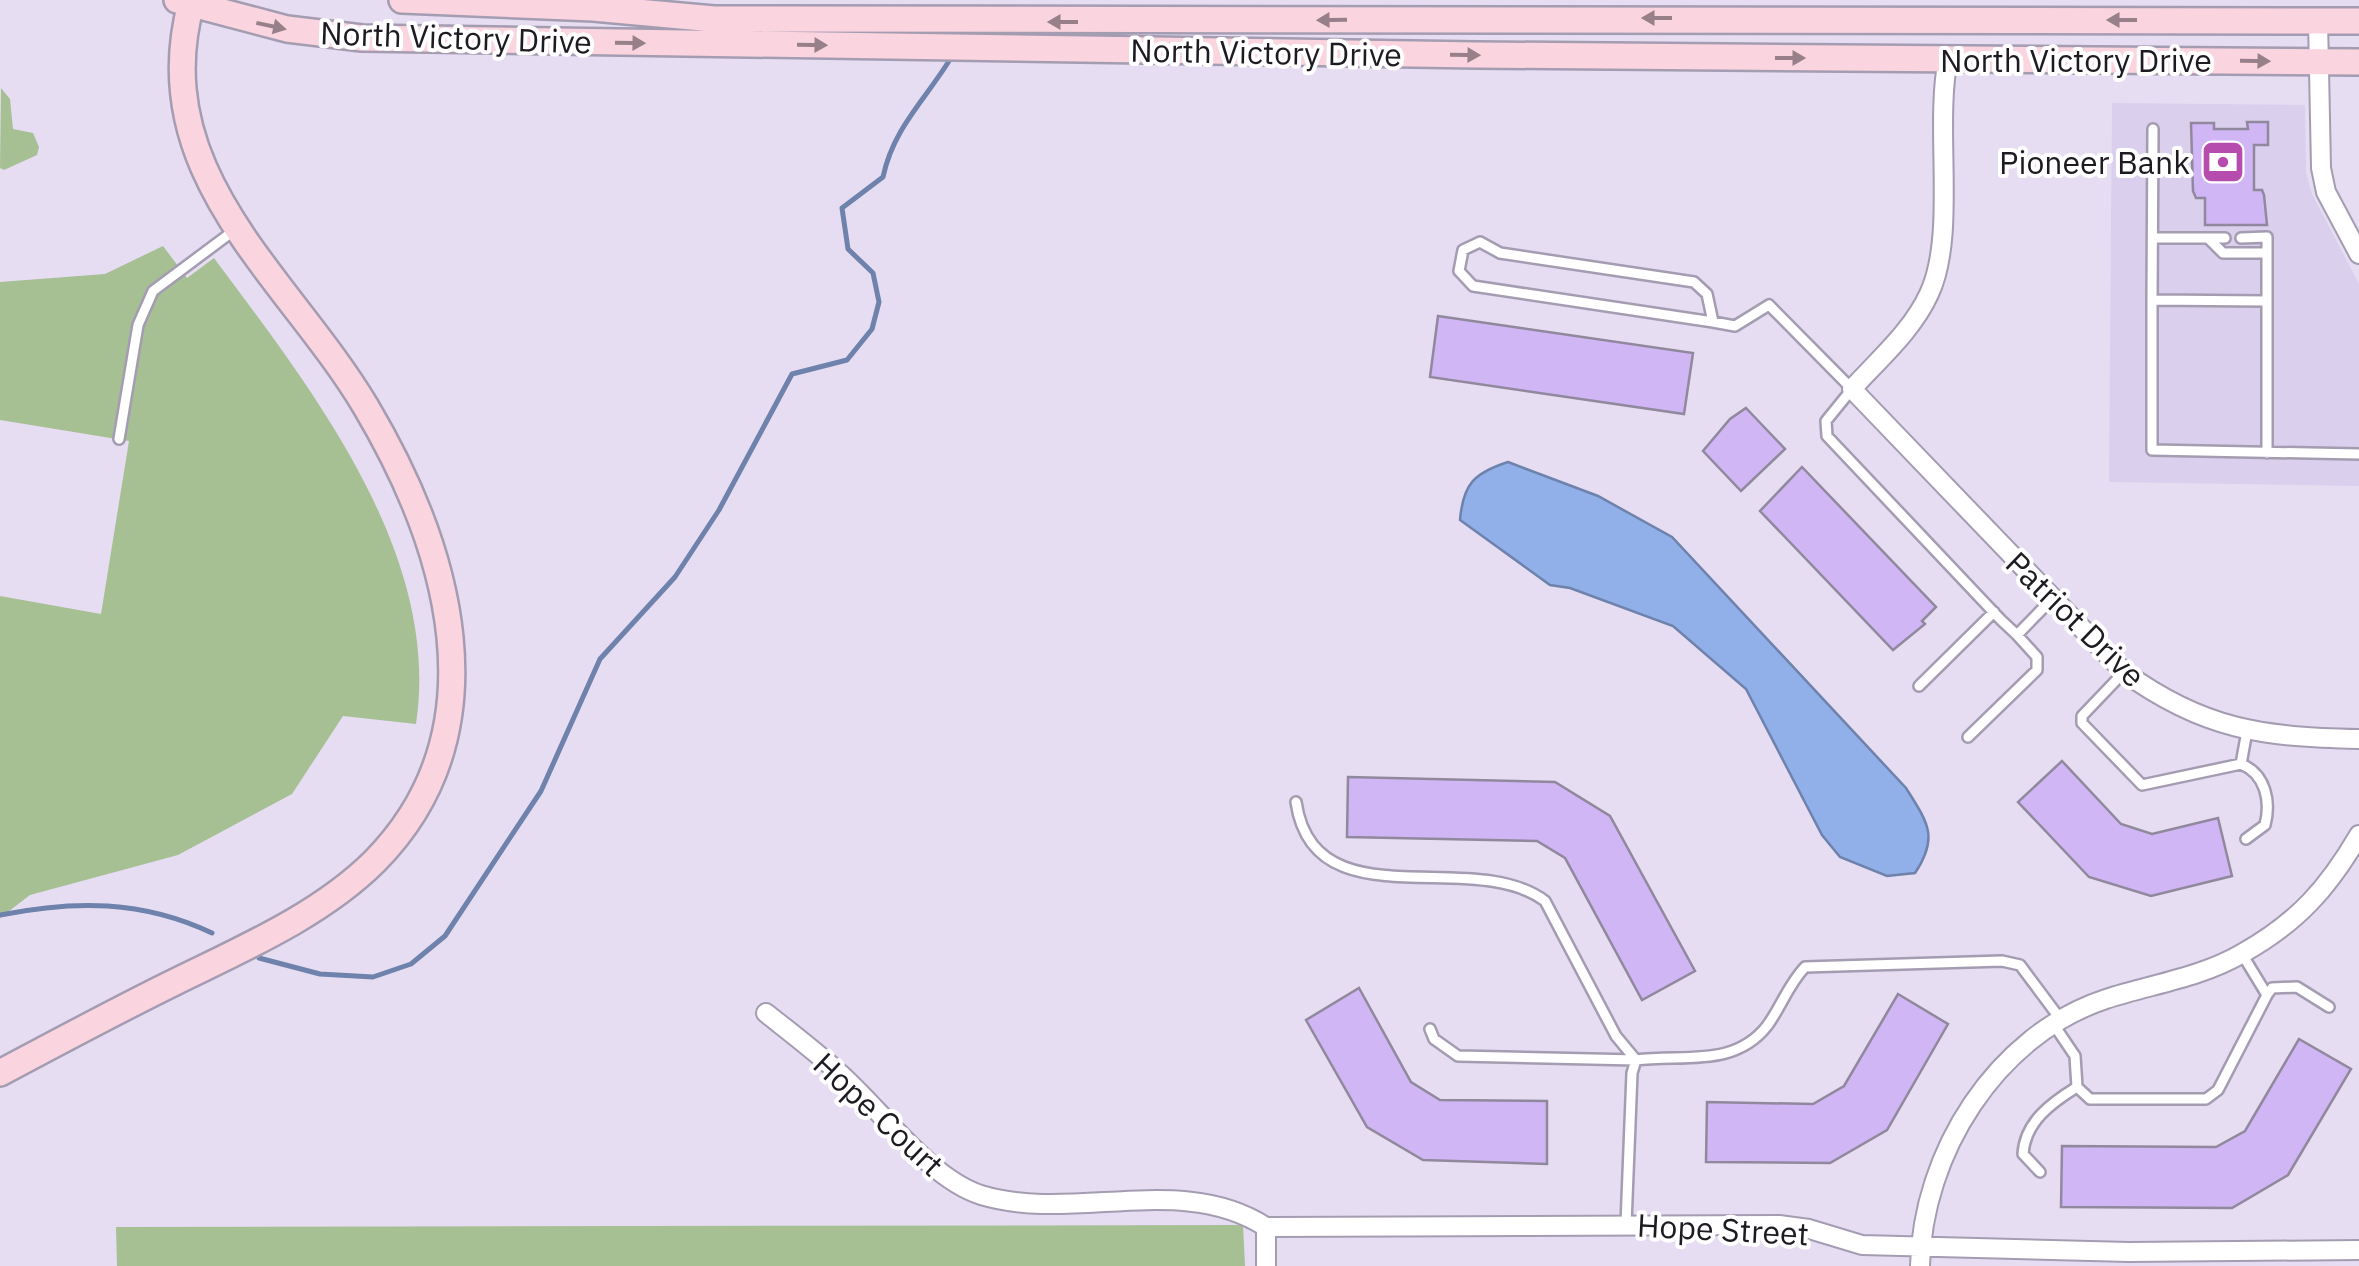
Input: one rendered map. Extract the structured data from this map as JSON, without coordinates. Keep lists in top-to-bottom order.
{
  "streets": {
    "main road": ["North Victory Drive"],
    "street": ["Patriot Drive", "Hope Court", "Hope Street"]
  },
  "crossings": [
    ["Hope Court", "Hope Street"]
  ],
  "places": {
    "bank": ["Pioneer Bank"]
  }
}
